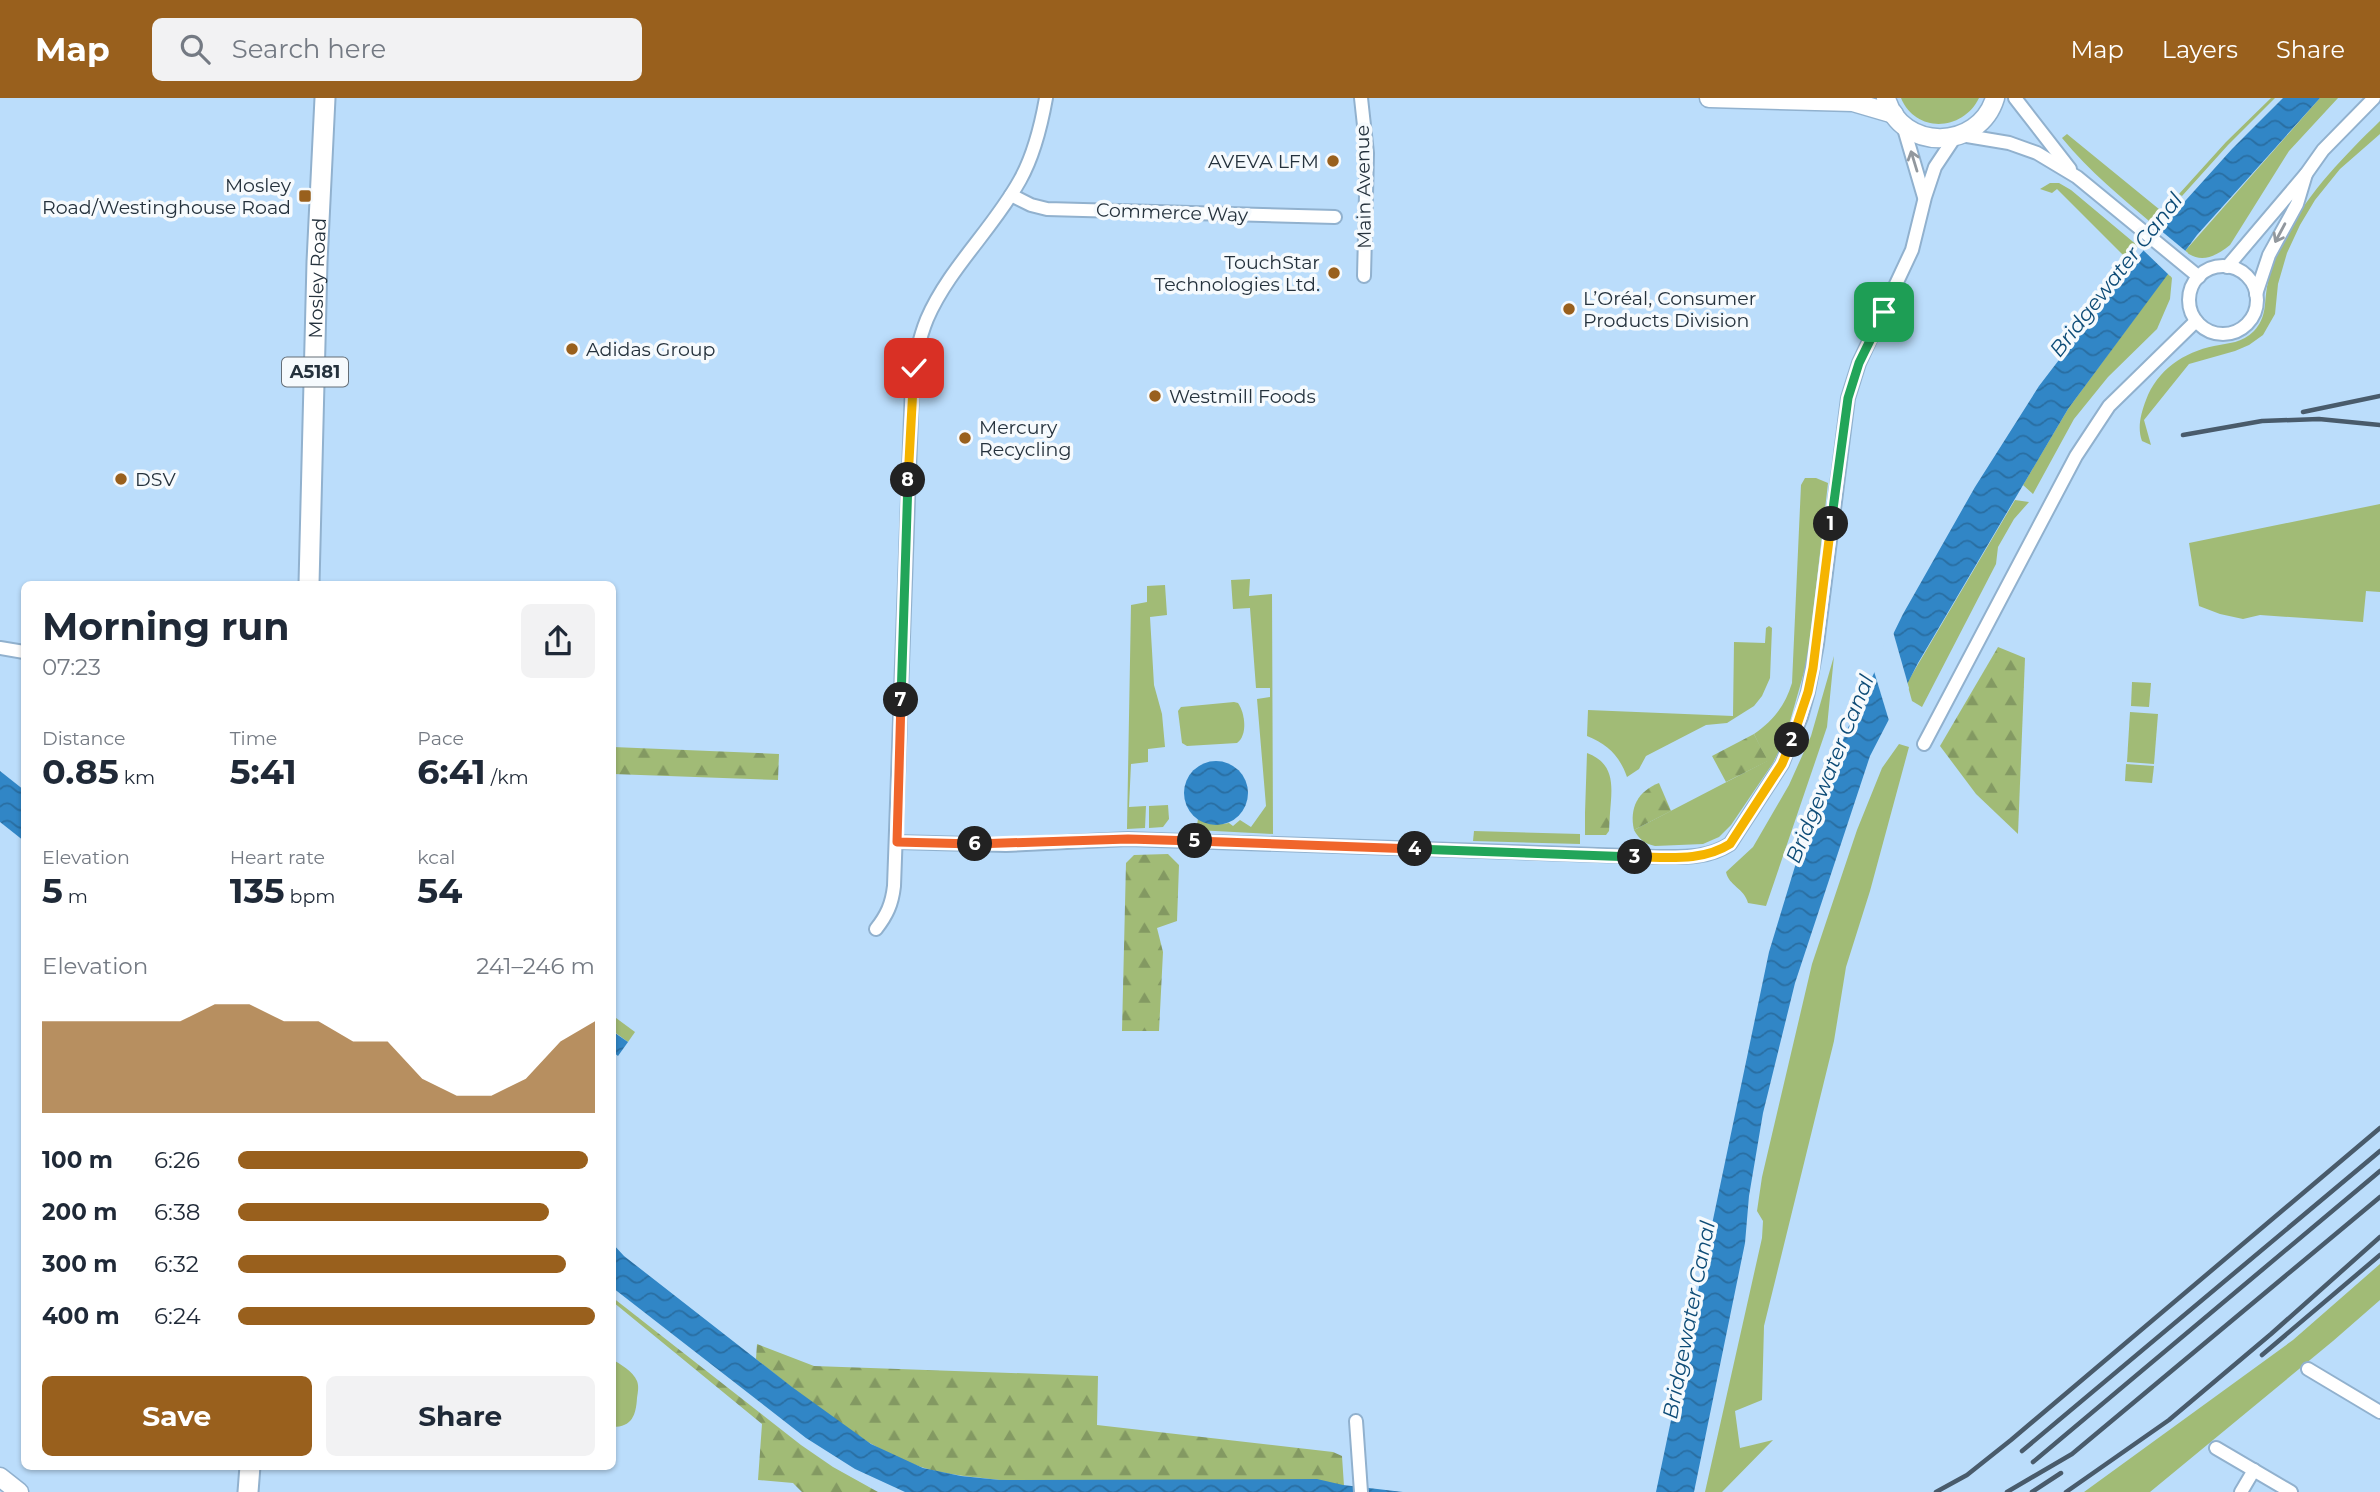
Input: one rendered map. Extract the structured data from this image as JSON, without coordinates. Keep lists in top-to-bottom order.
{
  "streets": {
    "main road": ["Mosley Road", "A5181"],
    "street": ["Main Avenue", "Commerce Way"]
  },
  "water": ["Bridgewater Canal"],
  "places": {
    "other": [
      "AVEVA LFM",
      "TouchStar Technologies Ltd.",
      "L’Oréal, Consumer Products Division",
      "Adidas Group",
      "Westmill Foods",
      "Mercury Recycling",
      "DSV"
    ],
    "transit": ["Mosley Road/Westinghouse Road"]
  },
  "page": {
    "header": "Map",
    "search": "Search here",
    "nav": ["Map", "Layers", "Share"],
    "pins": [
      "8",
      "1",
      "7",
      "2",
      "5",
      "6",
      "4",
      "3"
    ],
    "heading": ["Morning run", "07:23"],
    "stats": [
      ["Distance", "0.85 km"],
      ["Time", "5:41"],
      ["Pace", "6:41 /km"],
      ["Elevation", "5 m"],
      ["Heart rate", "135 bpm"],
      ["kcal", "54"]
    ],
    "chart": ["Elevation", "241–246 m"],
    "list": [
      {
        "name": "100 m",
        "note": "6:26"
      },
      {
        "name": "200 m",
        "note": "6:38"
      },
      {
        "name": "300 m",
        "note": "6:32"
      },
      {
        "name": "400 m",
        "note": "6:24"
      }
    ],
    "buttons": ["Save", "Share"]
  }
}
